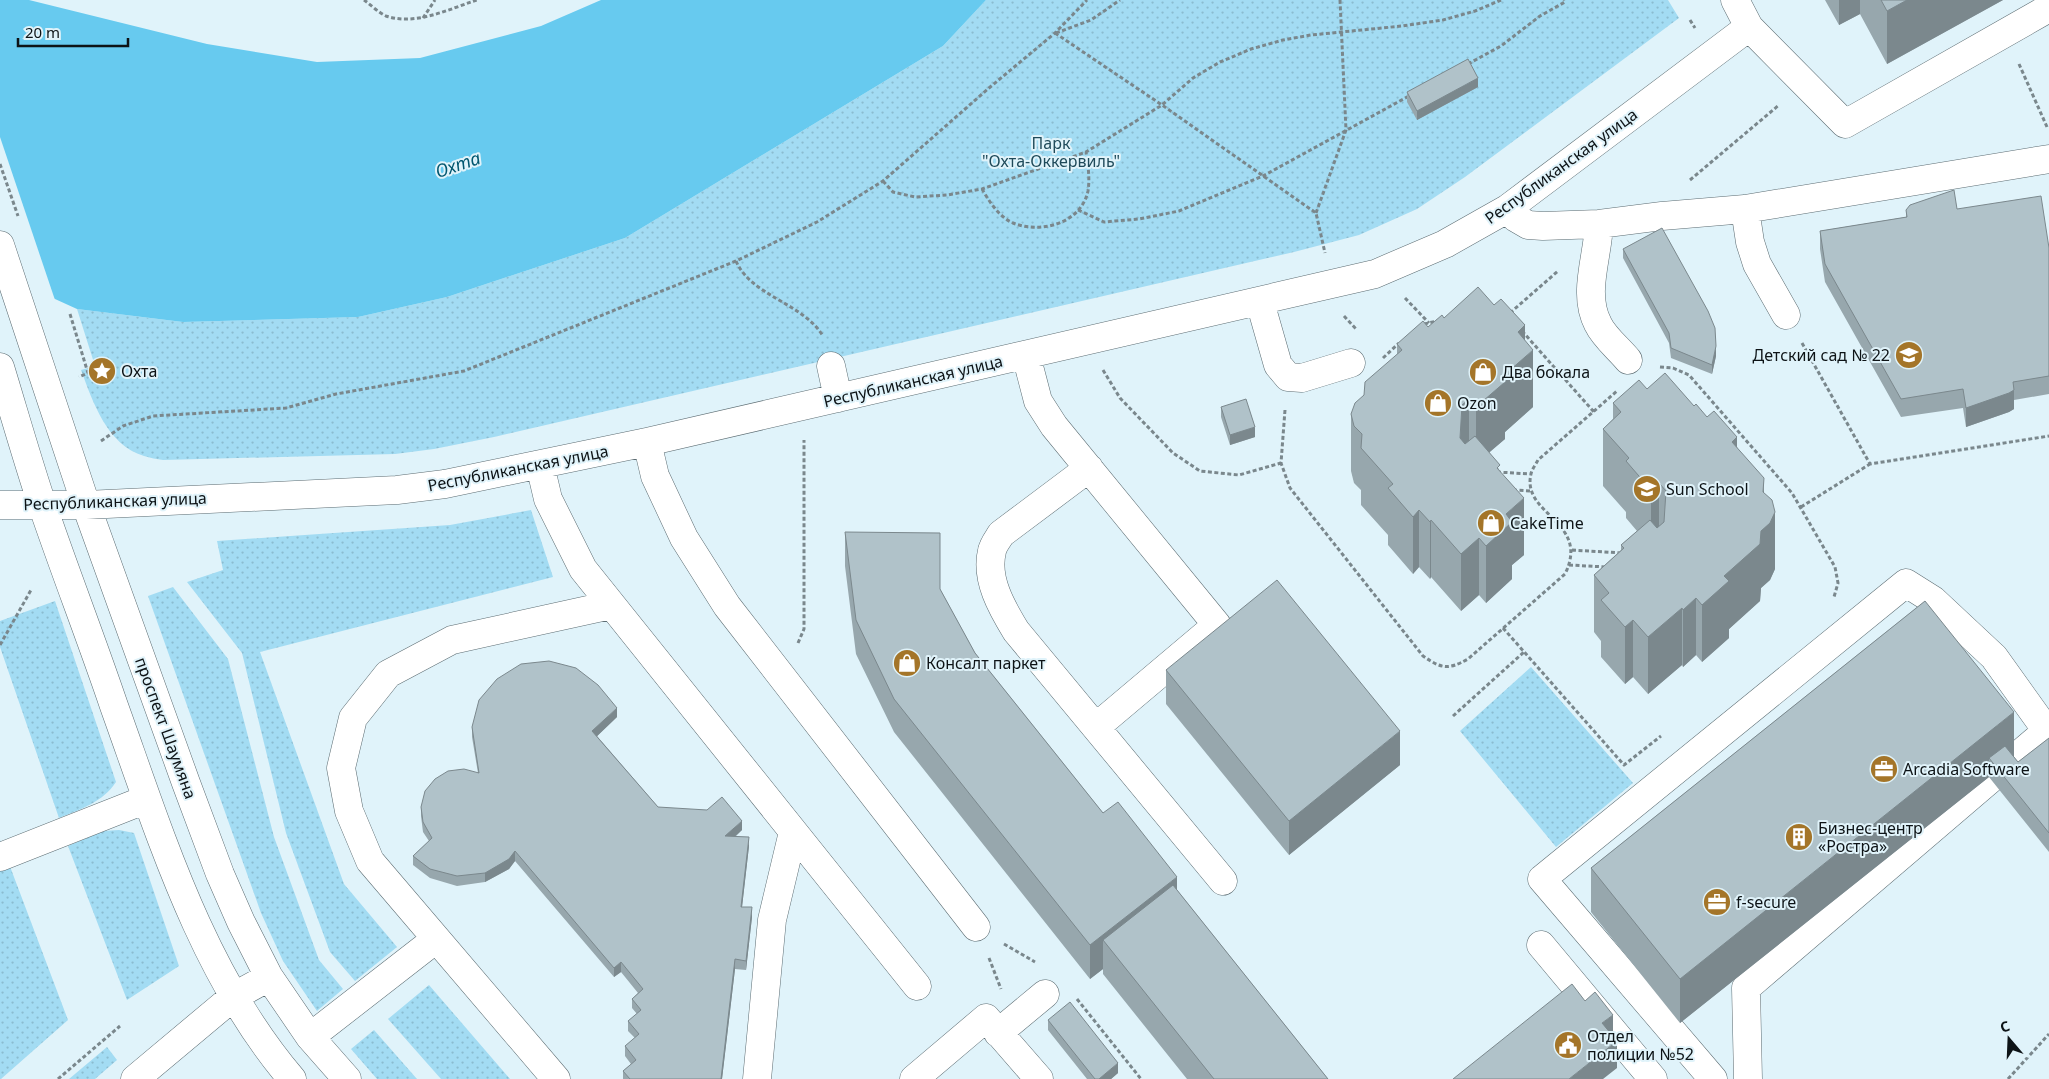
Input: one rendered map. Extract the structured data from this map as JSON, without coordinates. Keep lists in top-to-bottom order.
{
  "streets": {
    "street": ["Республиканская улица", "проспект Шаумяна"]
  },
  "crossings": [
    ["Республиканская улица", "проспект Шаумяна"]
  ],
  "water": ["Охта"],
  "parks": ["Парк \"Охта-Оккервиль\""],
  "places": {
    "school or university": ["Детский сад № 22", "Sun School"],
    "place": ["Охта"],
    "shop": [
      "Два бокала",
      "Ozon",
      "CakeTime",
      "Консалт паркет"
    ],
    "office": ["Arcadia Software", "f-secure"],
    "building": ["Бизнес-центр «Ростра»"],
    "public building": ["Отдел полиции №52"]
  },
  "scale_bar": "20 m",
  "north": "top"
}
